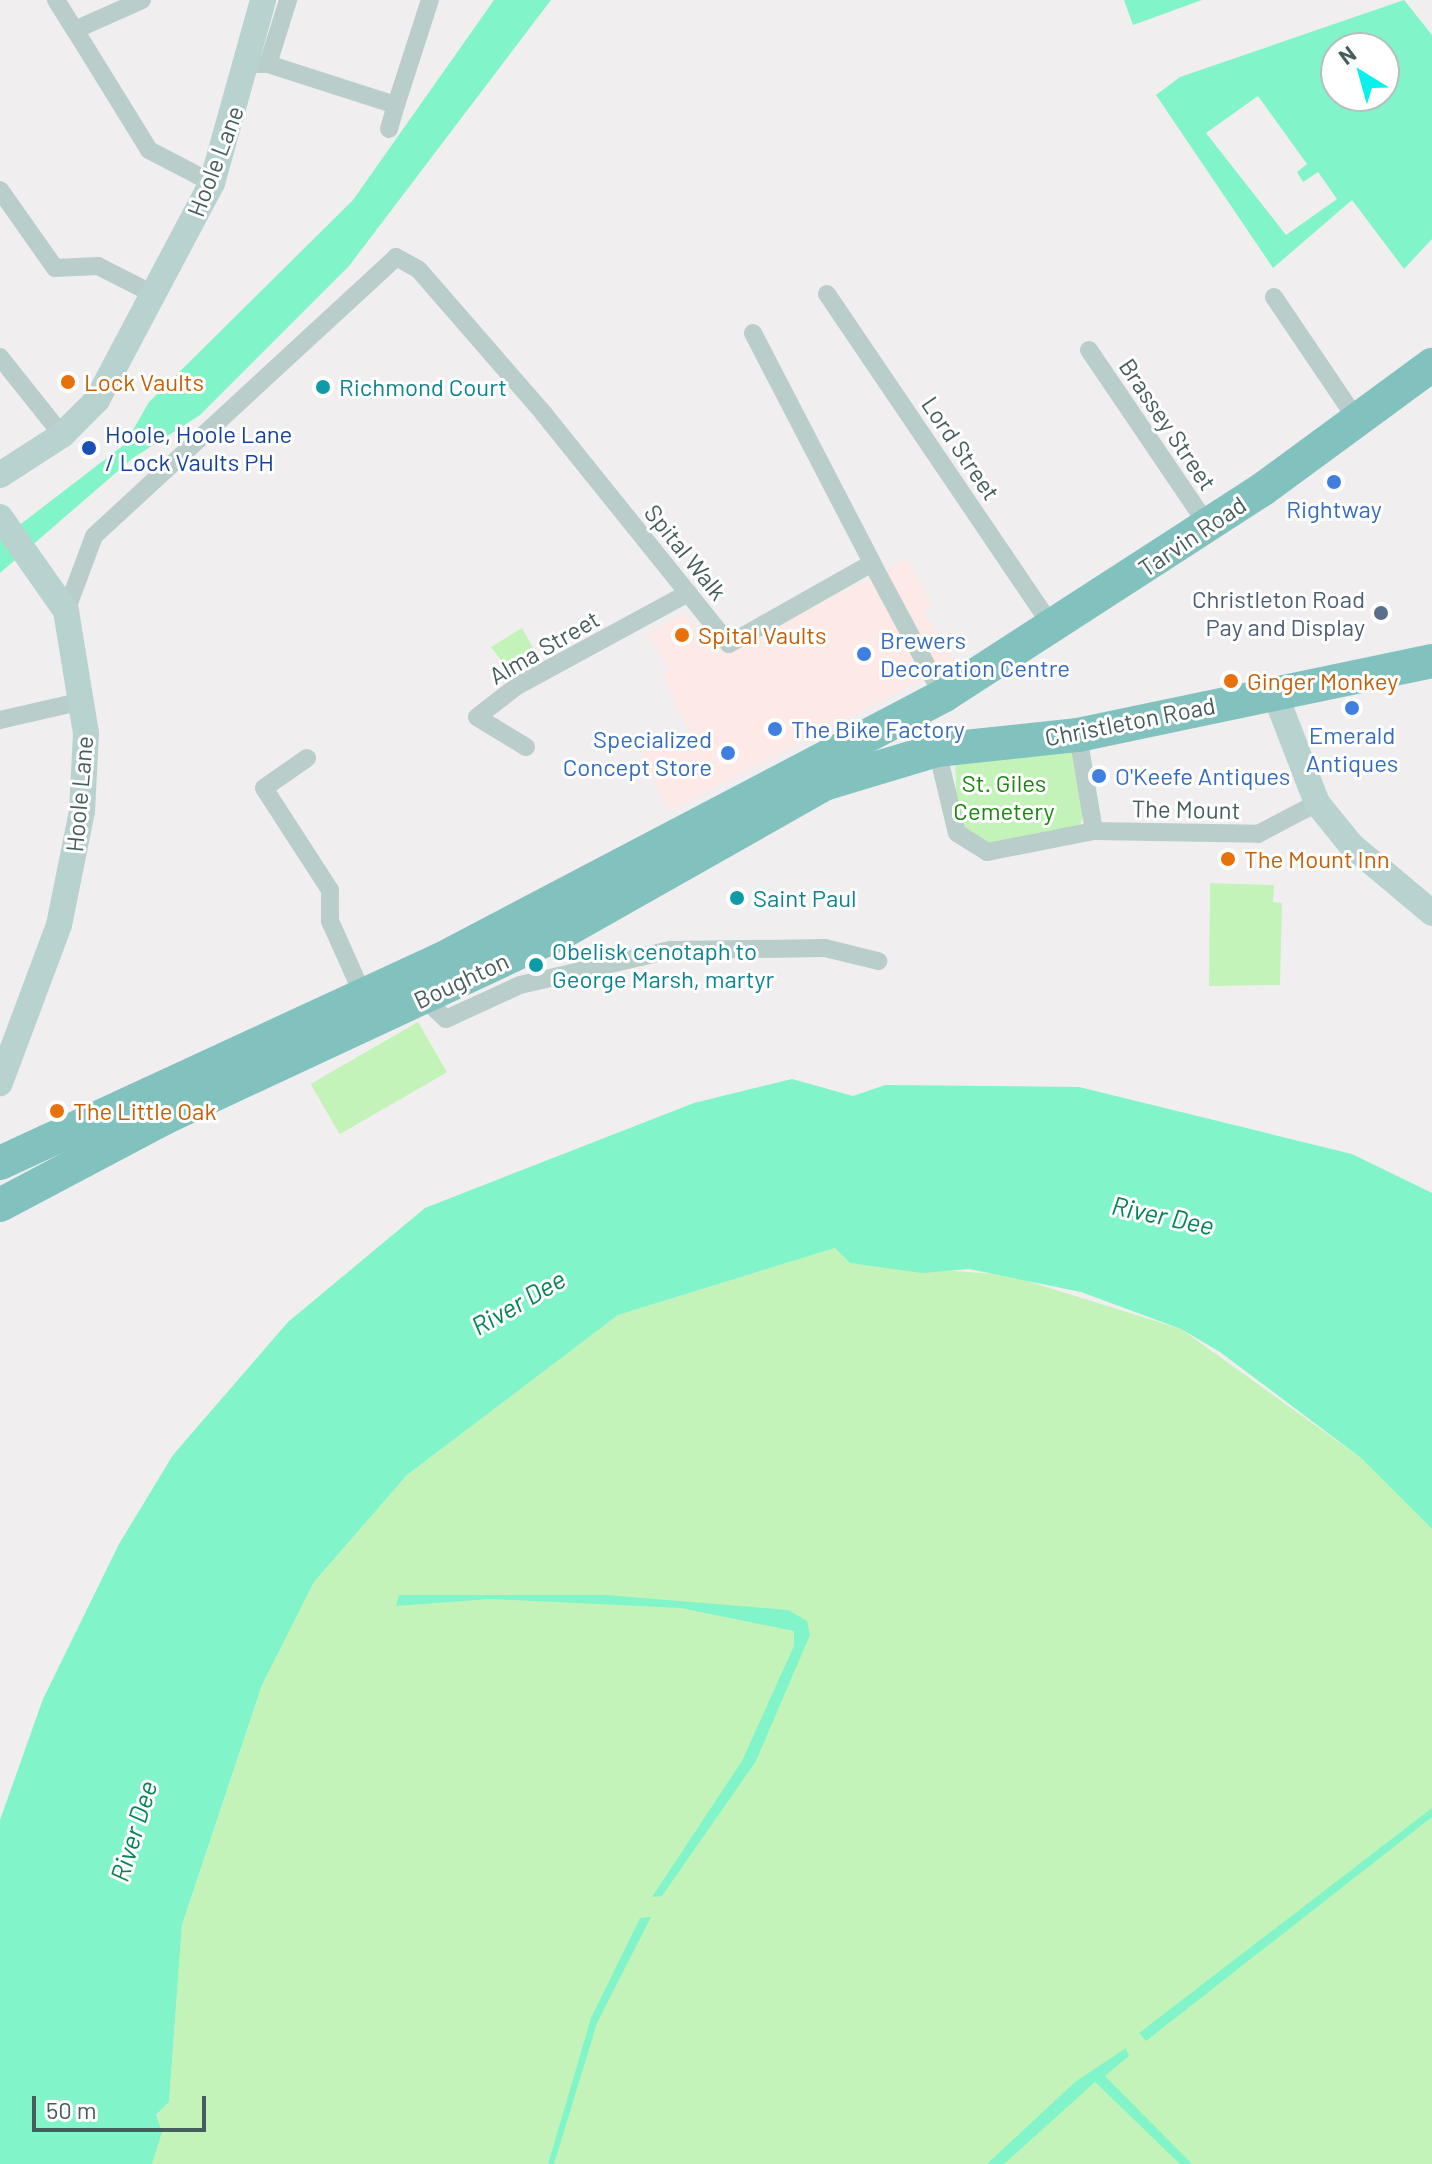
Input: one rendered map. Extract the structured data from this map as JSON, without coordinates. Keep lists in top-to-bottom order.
{
  "streets": {
    "highway": ["Tarvin Road", "Christleton Road", "Boughton"],
    "street": [
      "Hoole Lane",
      "Brassey Street",
      "Lord Street",
      "Spital Walk",
      "Alma Street",
      "The Mount"
    ]
  },
  "crossings": [
    ["Hoole Lane", "Spital Walk"],
    ["Brassey Street", "Tarvin Road"],
    ["Lord Street", "Tarvin Road"],
    ["Tarvin Road", "Boughton"],
    ["Spital Walk", "Alma Street"],
    ["Christleton Road", "The Mount"],
    ["Christleton Road", "Boughton"],
    ["The Mount", "Boughton"]
  ],
  "water": ["River Dee"],
  "parks": ["St. Giles Cemetery"],
  "places": [
    "Lock Vaults",
    "Richmond Court",
    "Hoole, Hoole Lane / Lock Vaults PH",
    "Rightway",
    "Christleton Road Pay and Display",
    "Spital Vaults",
    "Brewers Decoration Centre",
    "Ginger Monkey",
    "Emerald Antiques",
    "The Bike Factory",
    "Specialized Concept Store",
    "O'Keefe Antiques",
    "The Mount Inn",
    "Saint Paul",
    "Obelisk cenotaph to George Marsh, martyr",
    "The Little Oak"
  ],
  "scale_bar": "50 m",
  "north": "top left"
}
